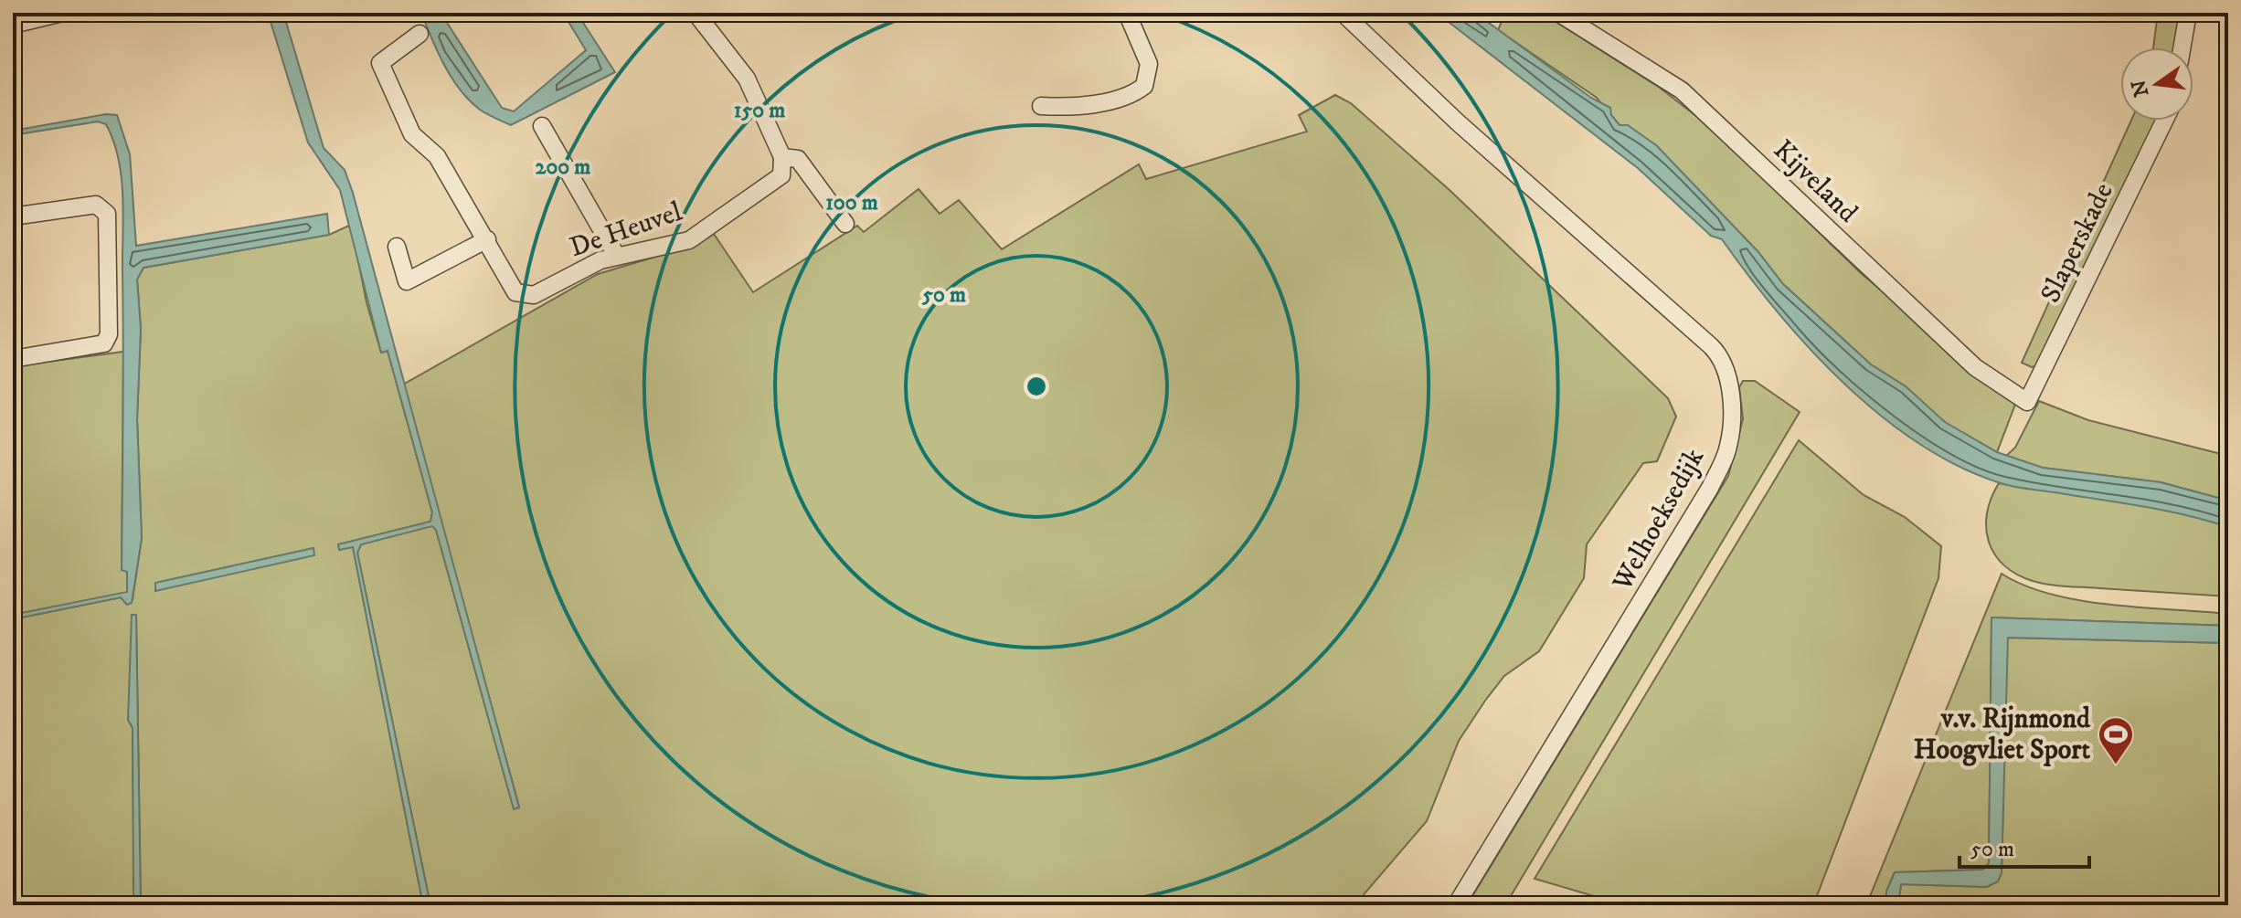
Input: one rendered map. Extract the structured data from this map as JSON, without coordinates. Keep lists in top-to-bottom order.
{
  "streets": {
    "street": [
      "Kijveland",
      "De Heuvel",
      "Slaperskade",
      "Welhoeksedijk"
    ]
  },
  "crossings": [
    ["Kijveland", "Slaperskade"]
  ],
  "places": {
    "sports": ["v.v. Rijnmond Hoogvliet Sport"]
  },
  "scale_bar": "50 m",
  "north": "left",
  "rings": [
    "150 m",
    "200 m",
    "100 m",
    "50 m"
  ]
}
